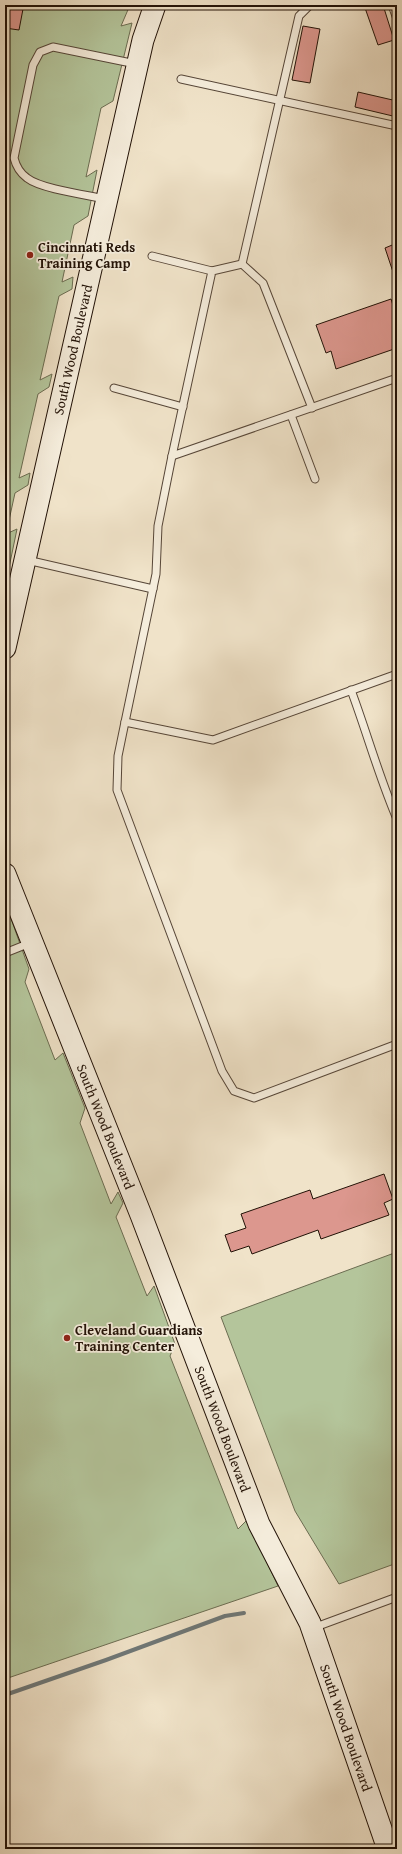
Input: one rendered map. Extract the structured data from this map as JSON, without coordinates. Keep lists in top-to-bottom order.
{
  "streets": {
    "street": ["South Wood Boulevard"]
  },
  "places": ["Cincinnati Reds Training Camp", "Cleveland Guardians Training Center"]
}
